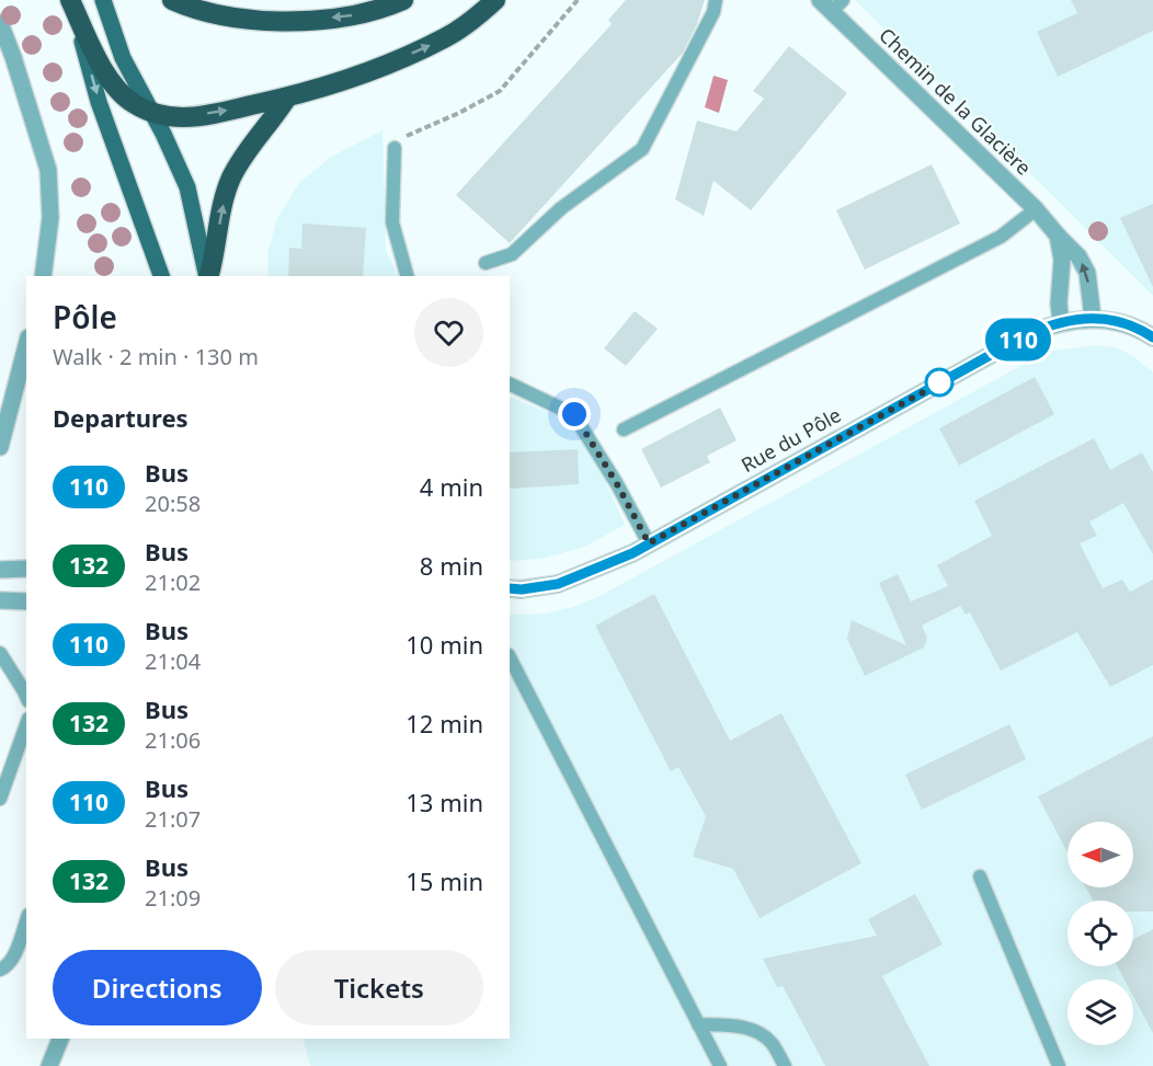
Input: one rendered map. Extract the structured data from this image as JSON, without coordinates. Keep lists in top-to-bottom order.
{
  "streets": {
    "street": ["Chemin de la Glacière", "Rue du Pôle"]
  },
  "crossings": [
    ["Chemin de la Glacière", "Rue du Pôle"]
  ],
  "lines": ["bus line 110"],
  "north": "left",
  "page": {
    "on_map": "110",
    "heading": [
      ["Pôle", "Walk · 2 min · 130 m"],
      "Departures"
    ],
    "list": [
      {
        "mark": "110",
        "name": "Bus",
        "note": "20:58",
        "value": "4 min"
      },
      {
        "mark": "132",
        "name": "Bus",
        "note": "21:02",
        "value": "8 min"
      },
      {
        "mark": "110",
        "name": "Bus",
        "note": "21:04",
        "value": "10 min"
      },
      {
        "mark": "132",
        "name": "Bus",
        "note": "21:06",
        "value": "12 min"
      },
      {
        "mark": "110",
        "name": "Bus",
        "note": "21:07",
        "value": "13 min"
      },
      {
        "mark": "132",
        "name": "Bus",
        "note": "21:09",
        "value": "15 min"
      }
    ],
    "buttons": ["Directions", "Tickets"]
  }
}
